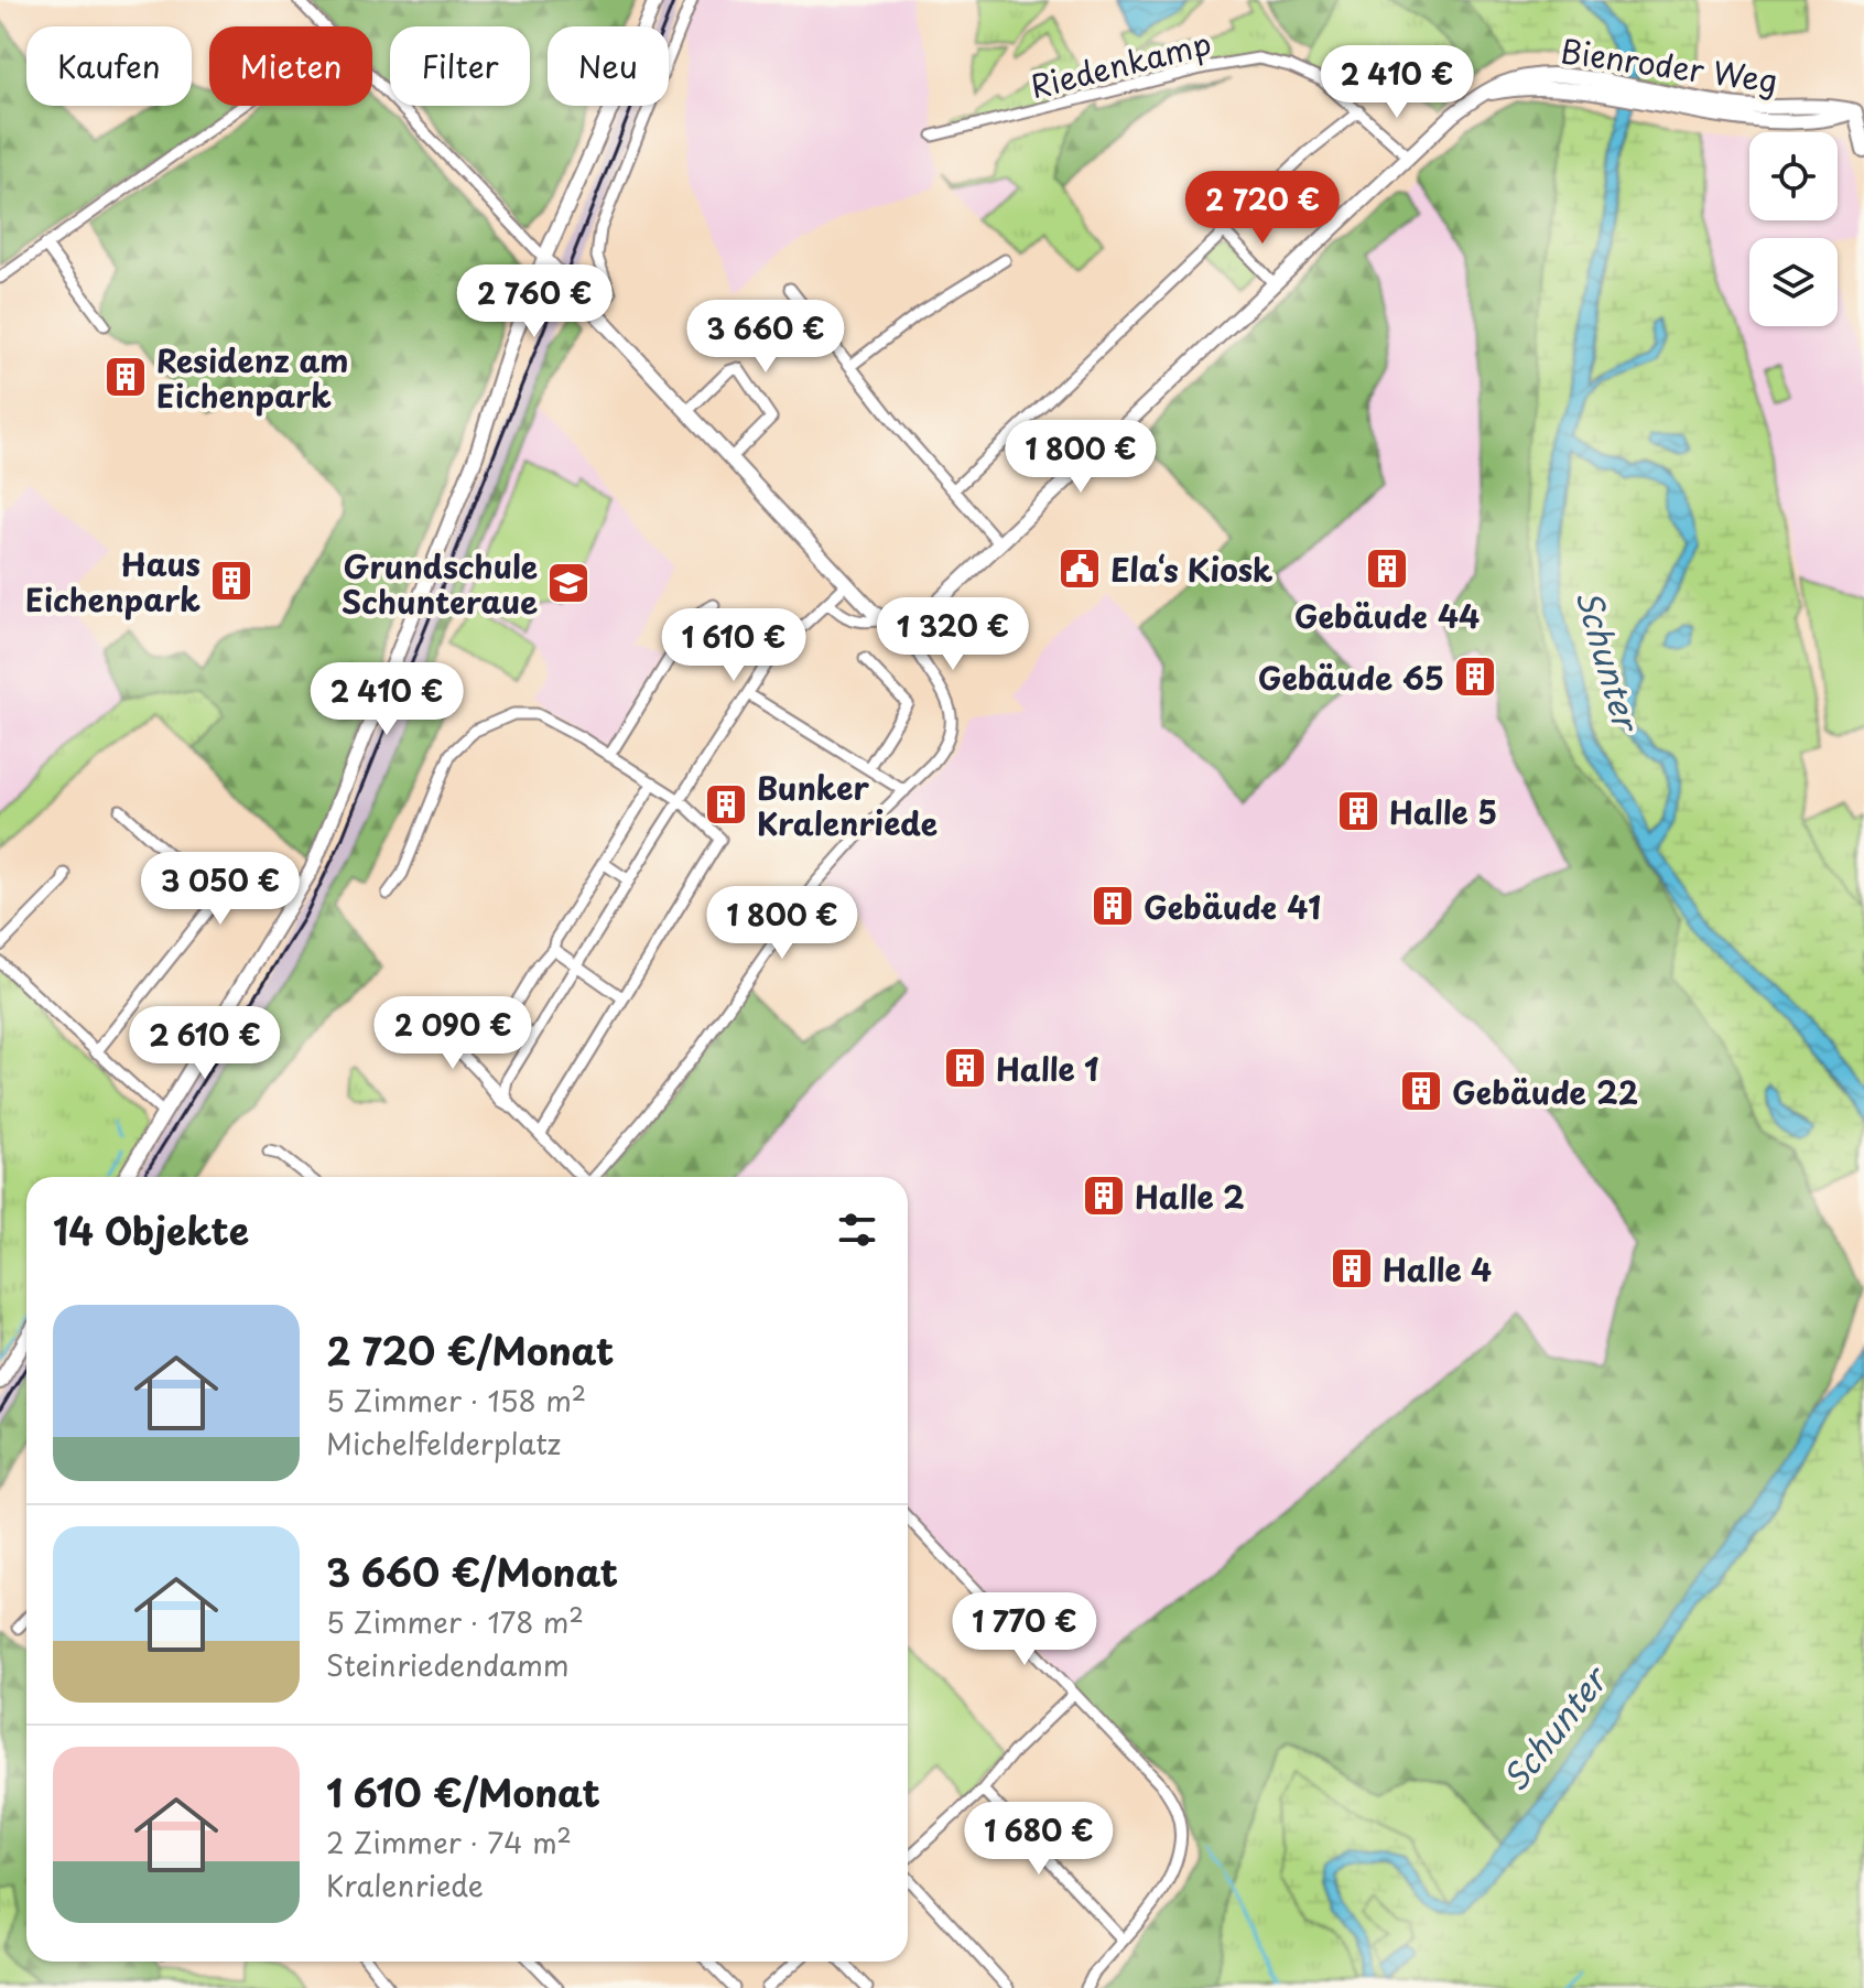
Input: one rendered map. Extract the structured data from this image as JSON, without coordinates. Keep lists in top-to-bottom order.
{
  "streets": {
    "main road": ["Bienroder Weg"],
    "street": ["Riedenkamp"]
  },
  "crossings": [
    ["Riedenkamp", "Bienroder Weg"]
  ],
  "water": ["Schunter"],
  "places": {
    "building": [
      "Residenz am Eichenpark",
      "Gebäude 44",
      "Haus Eichenpark",
      "Gebäude 65",
      "Bunker Kralenriede",
      "Halle 5",
      "Gebäude 41",
      "Halle 1",
      "Gebäude 22",
      "Halle 2",
      "Halle 4"
    ],
    "public building": ["Ela‘s Kiosk"],
    "school or university": ["Grundschule Schunteraue"]
  },
  "page": {
    "chip": [
      "Kaufen",
      "Mieten",
      "Filter",
      "Neu"
    ],
    "price": [
      "2 410 €",
      "2 720 €",
      "2 760 €",
      "3 660 €",
      "1 800 €",
      "1 320 €",
      "1 610 €",
      "2 410 €",
      "3 050 €",
      "1 800 €",
      "2 090 €",
      "2 610 €",
      "1 770 €",
      "1 680 €"
    ],
    "heading": "14 Objekte",
    "list": [
      {
        "name": "2 720 €/Monat",
        "note": "5 Zimmer · 158 m² · Michelfelderplatz"
      },
      {
        "name": "3 660 €/Monat",
        "note": "5 Zimmer · 178 m² · Steinriedendamm"
      },
      {
        "name": "1 610 €/Monat",
        "note": "2 Zimmer · 74 m² · Kralenriede"
      }
    ]
  }
}
